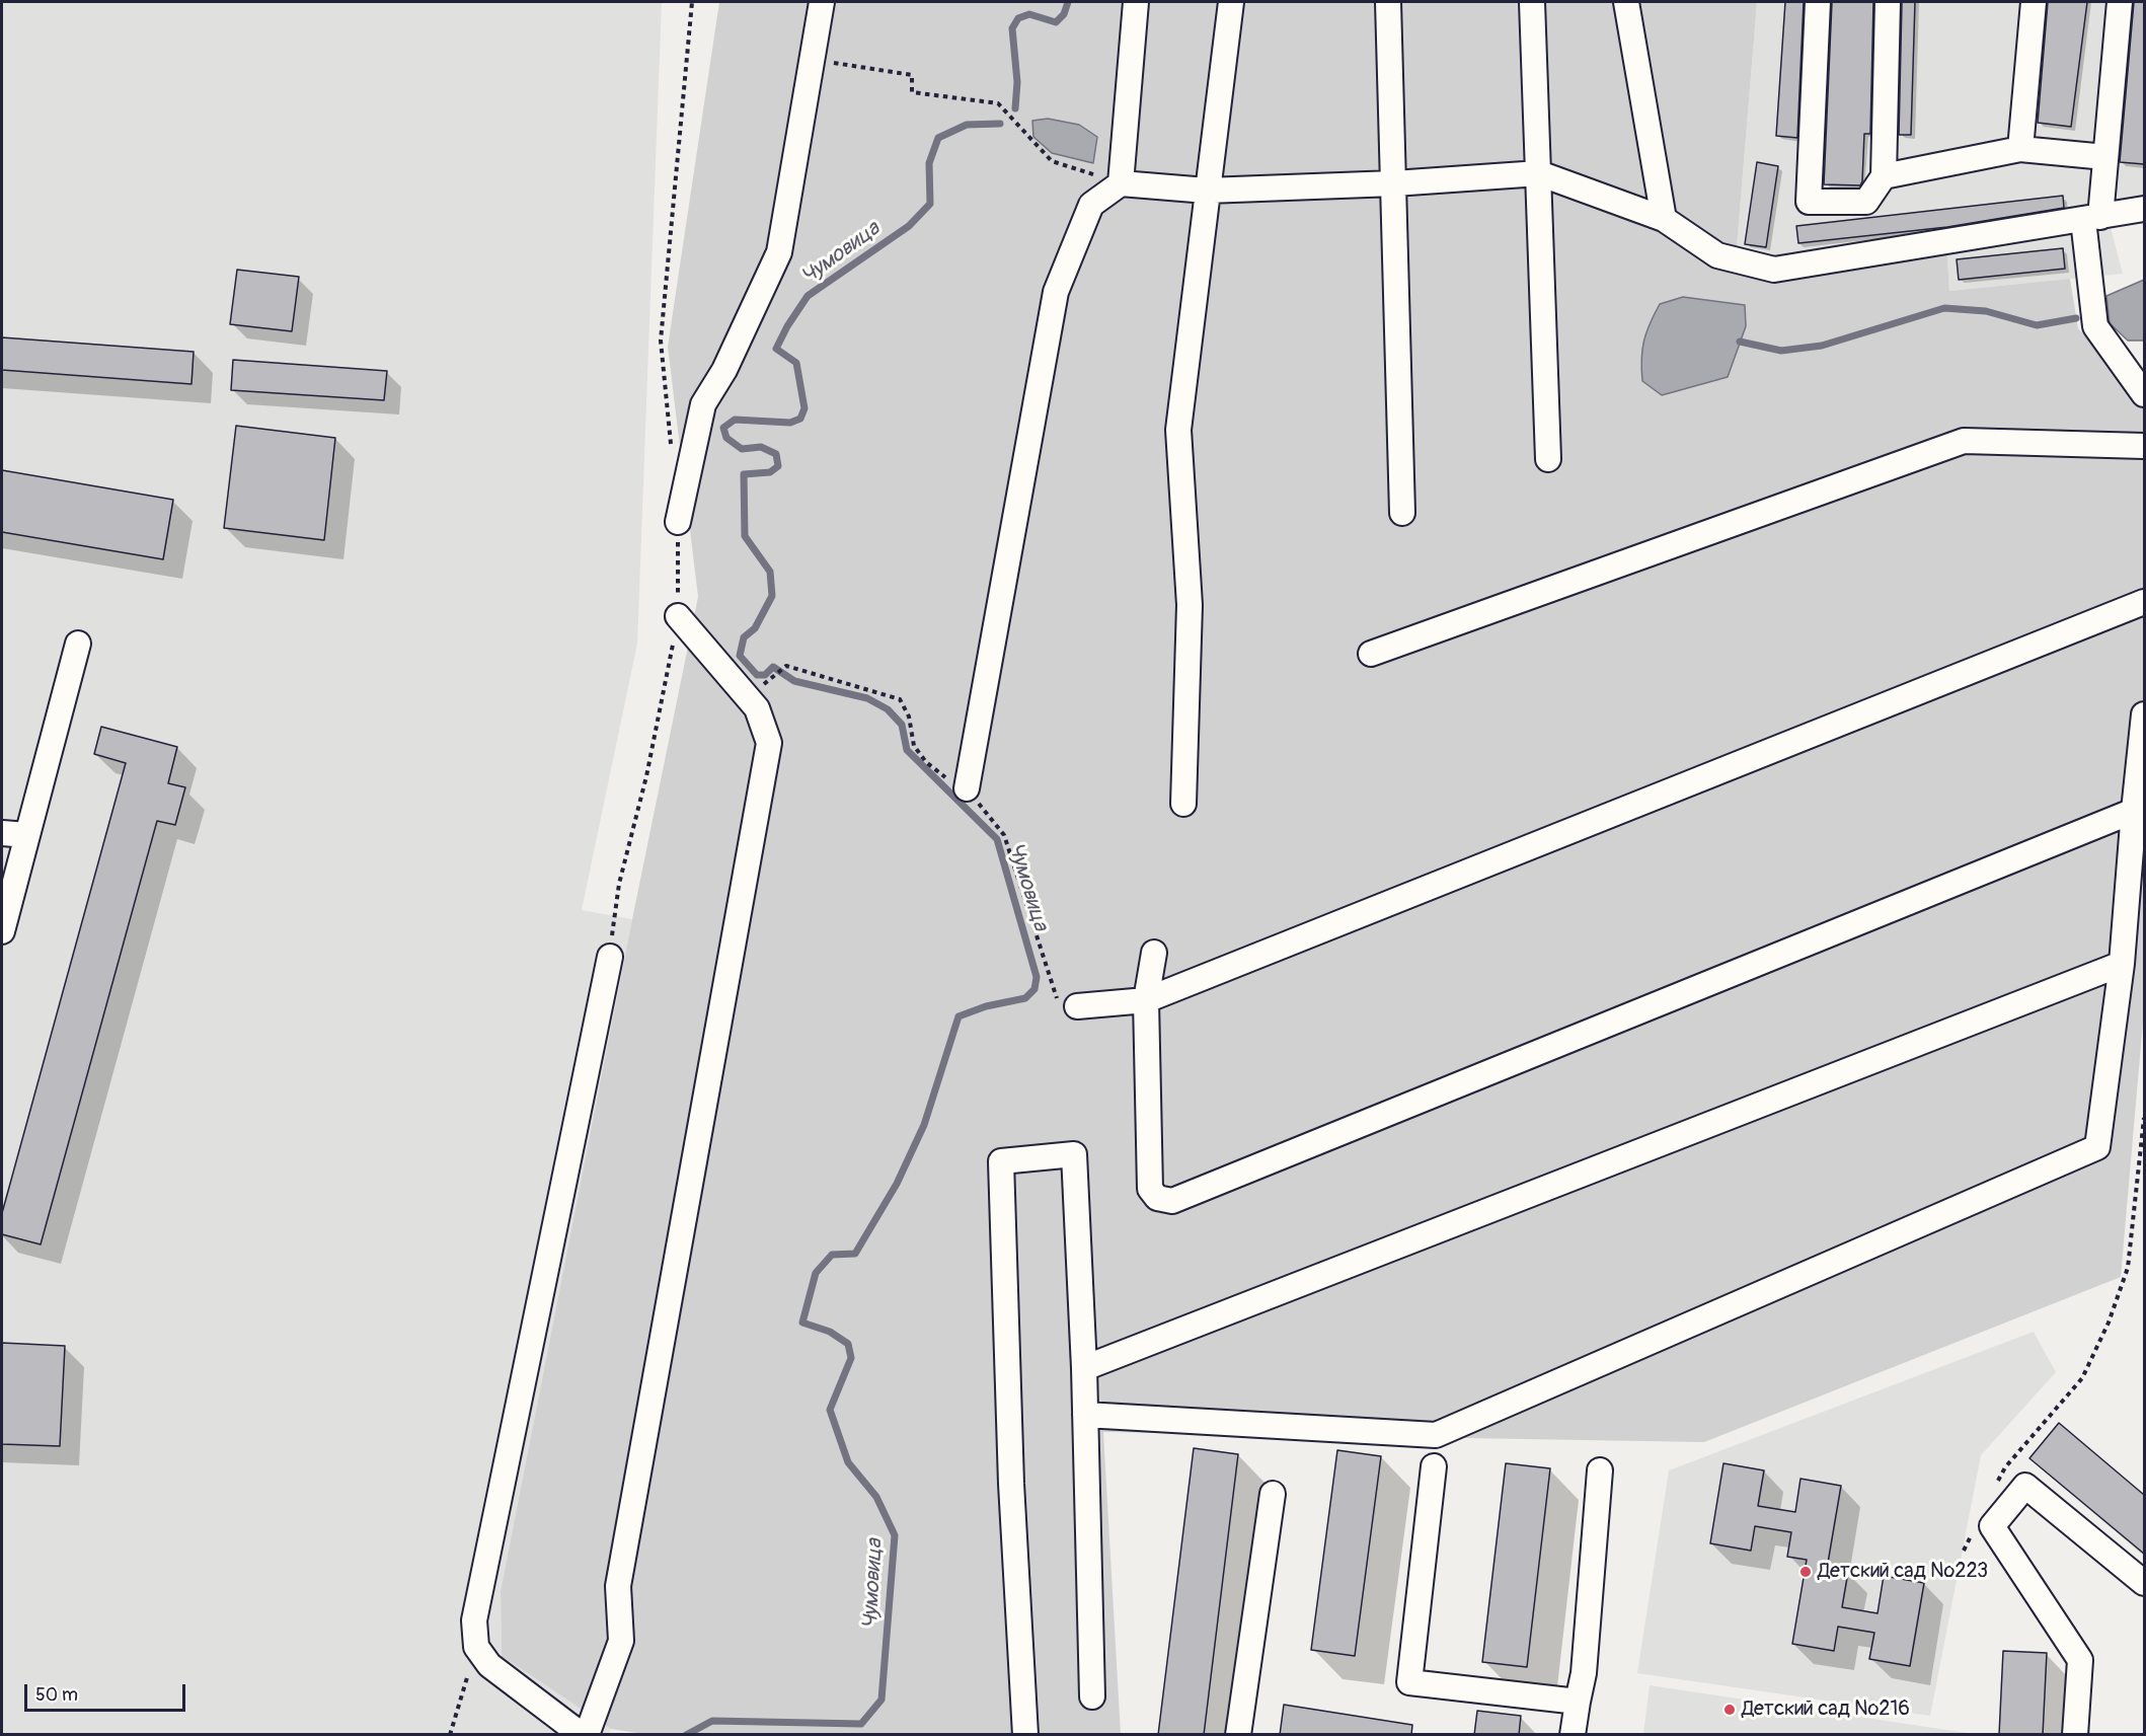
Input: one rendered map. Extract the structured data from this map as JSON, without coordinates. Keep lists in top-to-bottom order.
{
  "water": ["Чумовица"],
  "places": ["Детский сад №223", "Детский сад №216"],
  "scale_bar": "50 m"
}
